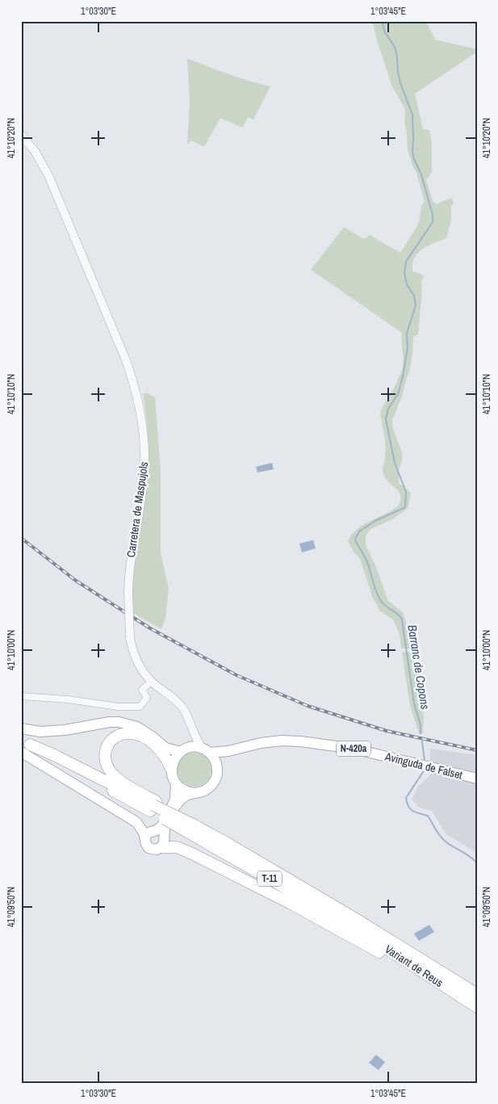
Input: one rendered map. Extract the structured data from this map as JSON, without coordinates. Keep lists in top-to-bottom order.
{
  "streets": {
    "highway": ["T-11", "Variant de Reus"],
    "main road": ["N-420a", "Avinguda de Falset"],
    "street": ["Carretera de Maspujols"]
  },
  "crossings": [
    ["Carretera de Maspujols", "Avinguda de Falset"],
    ["T-11", "Variant de Reus"]
  ],
  "water": ["Barranc de Copons"],
  "coordinates": [
    "1°03'30\"E",
    "1°03'45\"E",
    "41°10'20\"N",
    "41°10'10\"N",
    "41°10'00\"N",
    "41°09'50\"N"
  ]
}
